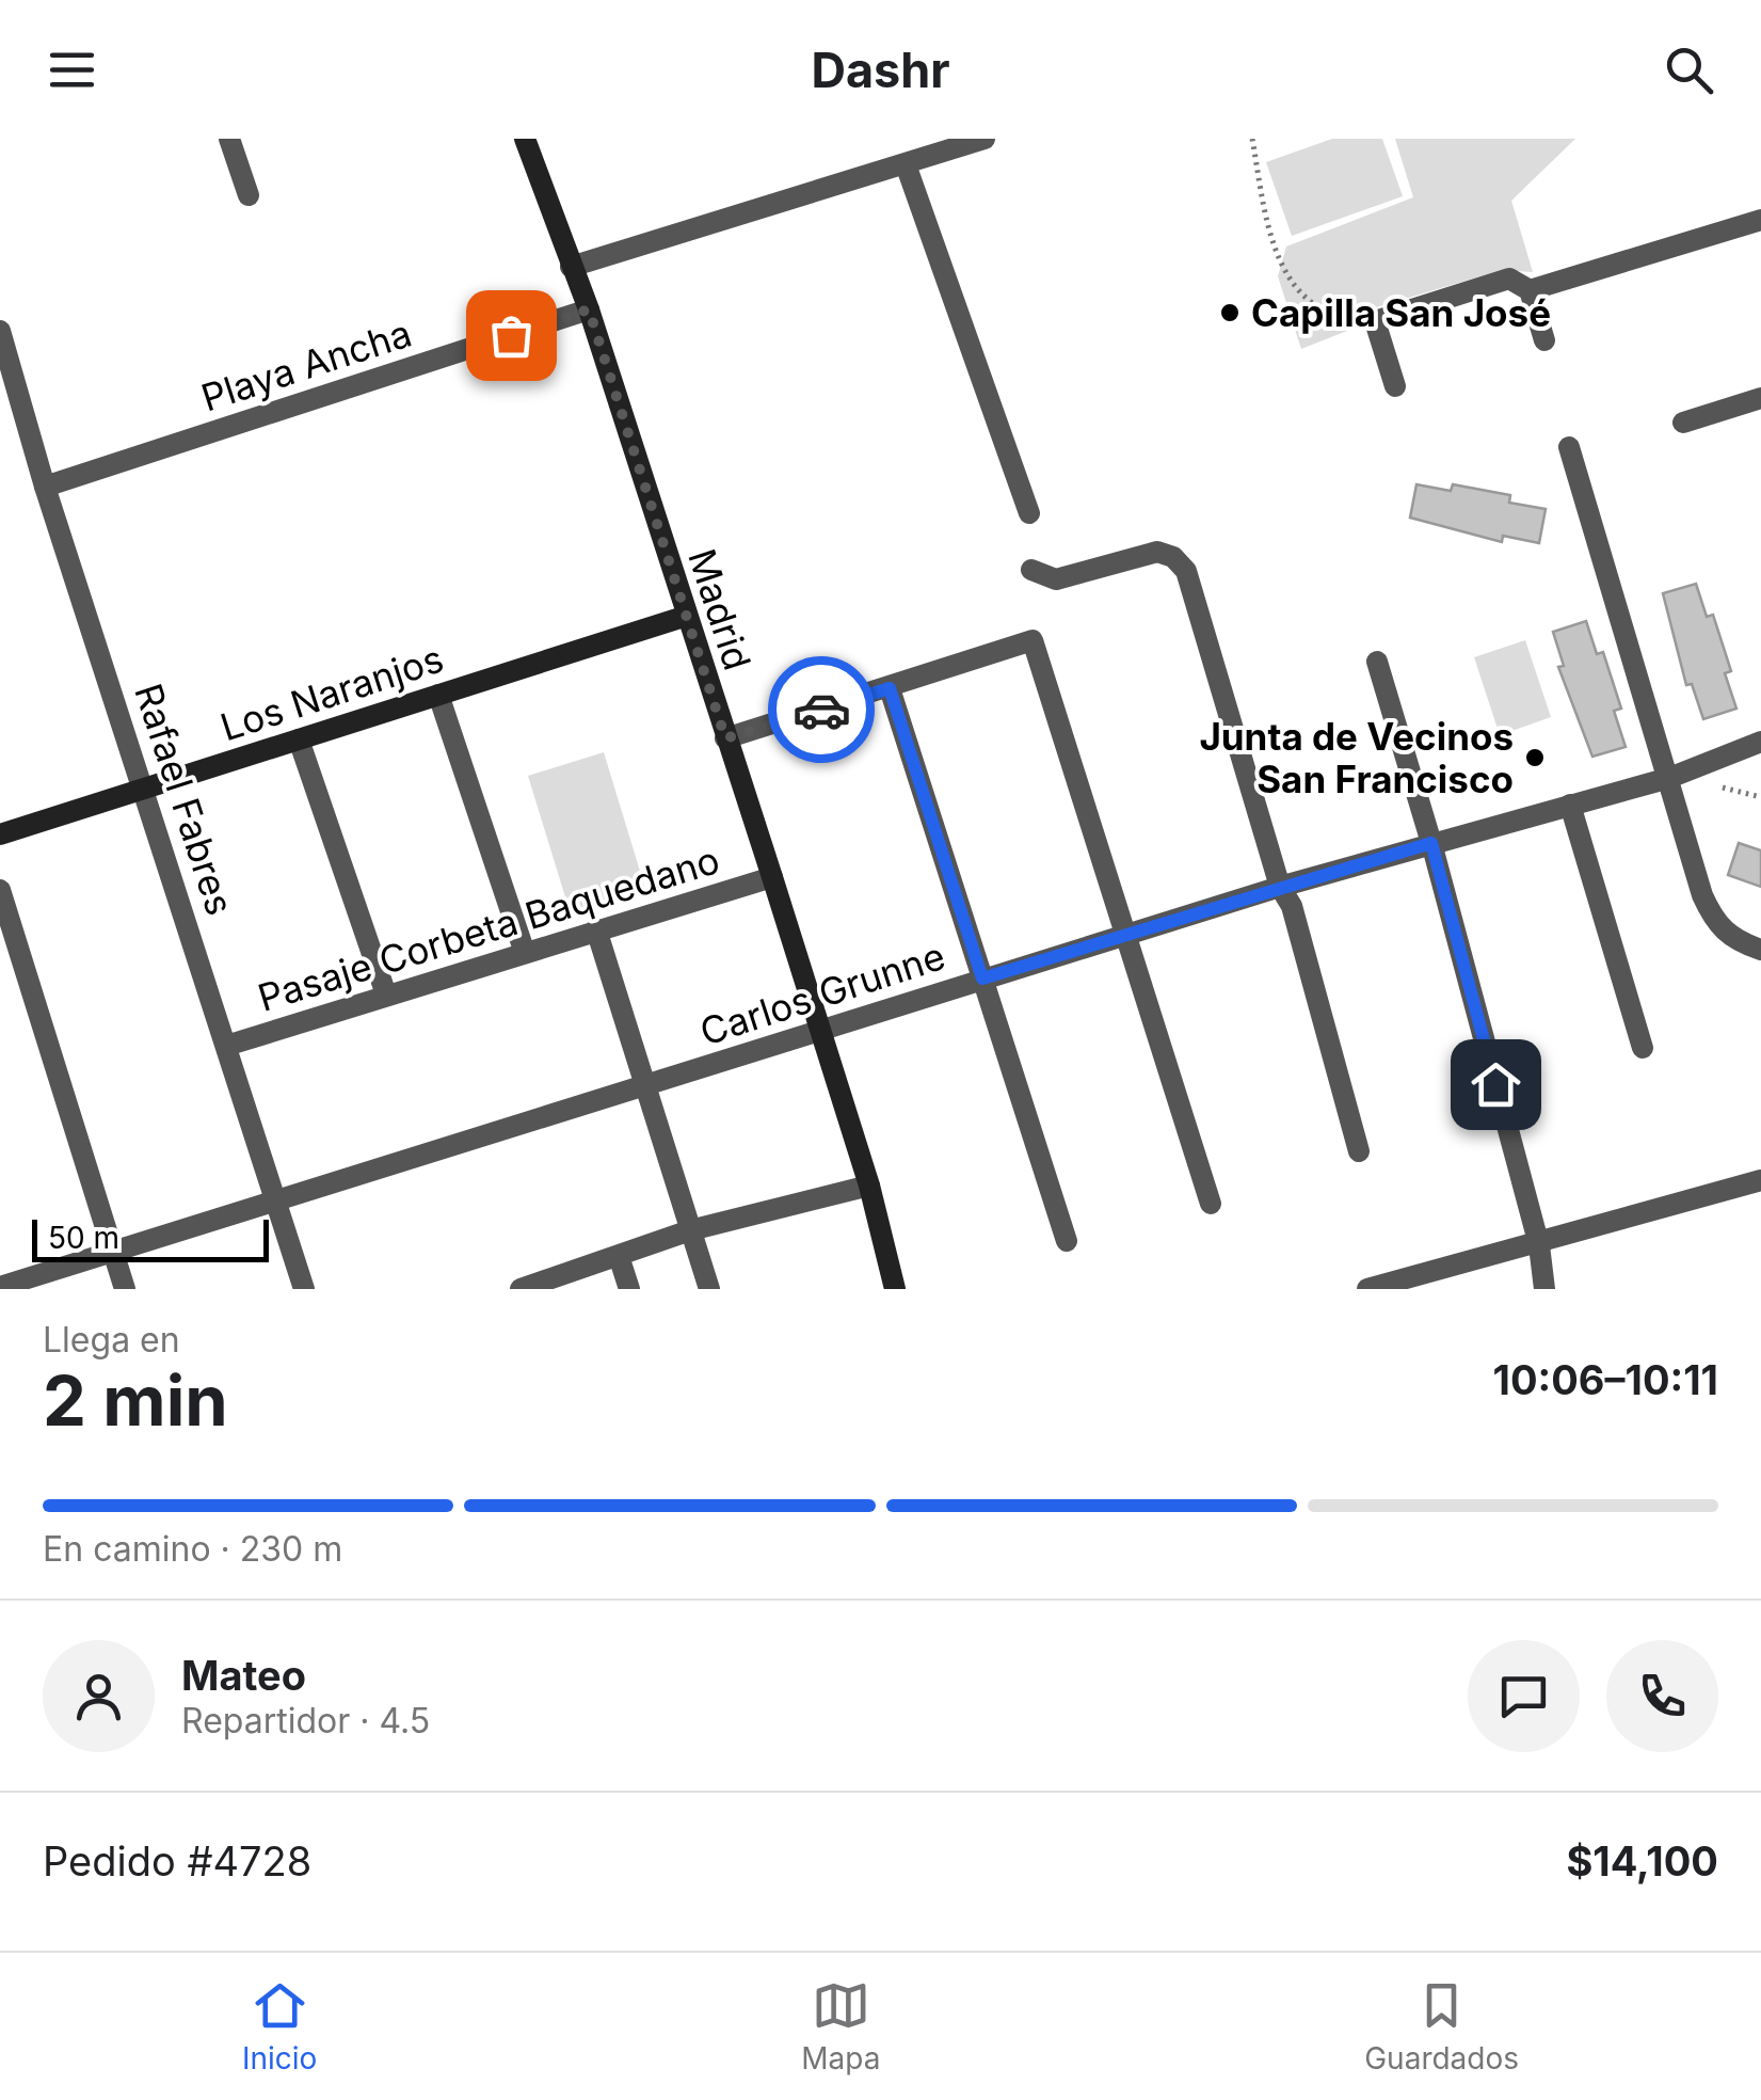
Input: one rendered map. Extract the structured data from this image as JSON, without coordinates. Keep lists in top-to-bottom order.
{
  "streets": {
    "street": [
      "Playa Ancha",
      "Madrid",
      "Los Naranjos",
      "Rafael Fabres",
      "Pasaje Corbeta Baquedano",
      "Carlos Grunne"
    ]
  },
  "crossings": [
    ["Playa Ancha", "Madrid"],
    ["Playa Ancha", "Rafael Fabres"],
    ["Madrid", "Los Naranjos"],
    ["Madrid", "Pasaje Corbeta Baquedano"],
    ["Madrid", "Carlos Grunne"],
    ["Los Naranjos", "Rafael Fabres"],
    ["Rafael Fabres", "Pasaje Corbeta Baquedano"],
    ["Rafael Fabres", "Carlos Grunne"]
  ],
  "places": ["Capilla San José", "Junta de Vecinos San Francisco"],
  "scale_bar": "50 m",
  "page": {
    "header": "Dashr",
    "scale": "50 m",
    "heading": ["2 min", "Llega en", "10:06–10:11"],
    "panel": [
      "Mateo",
      "Repartidor · 4.5",
      "Pedido #4728",
      "$14,100"
    ],
    "bar": "En camino · 230 m",
    "tabs": ["Inicio", "Mapa", "Guardados"]
  }
}
